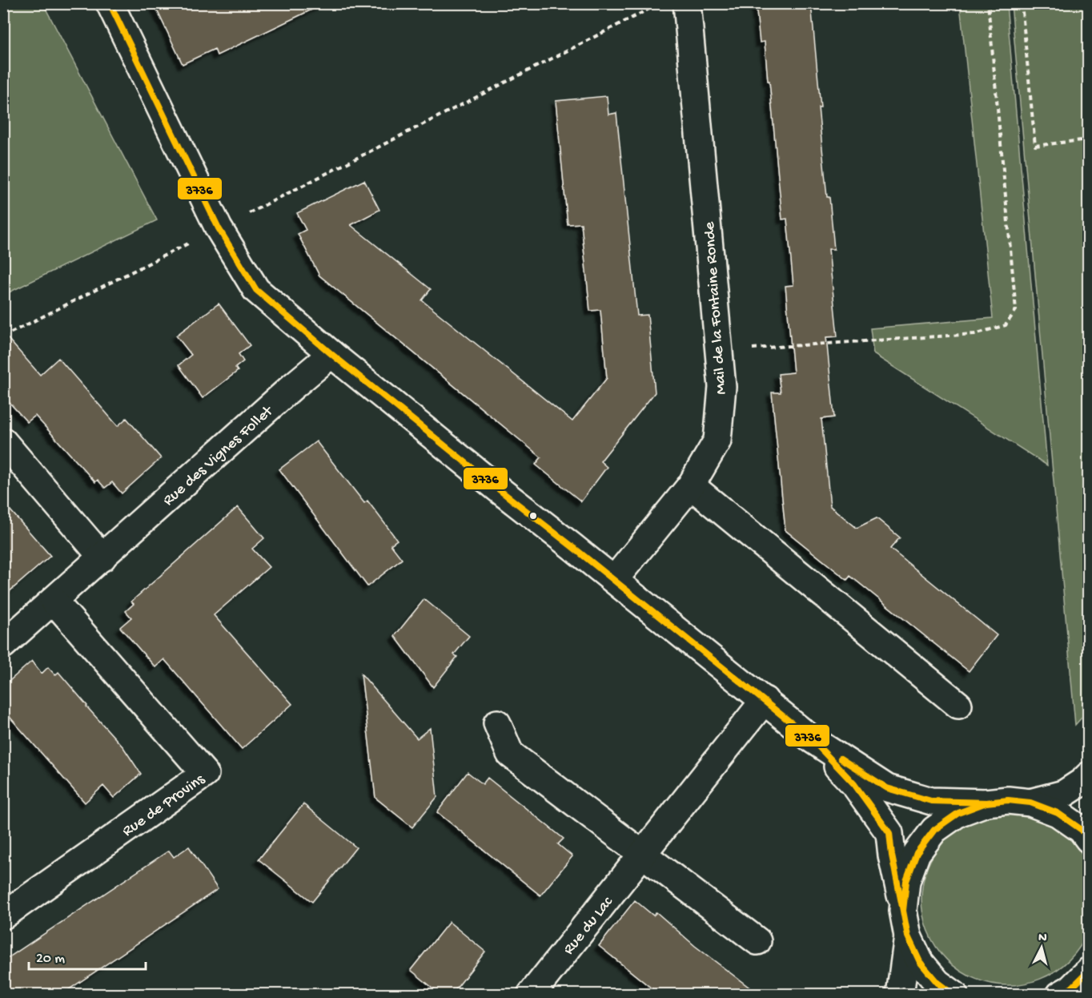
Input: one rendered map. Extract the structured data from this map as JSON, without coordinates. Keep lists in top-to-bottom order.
{
  "streets": {
    "street": [
      "Mail de la Fontaine Ronde",
      "Rue des Vignes Follet",
      "Rue de Provins",
      "Rue du Lac"
    ]
  },
  "crossings": [
    ["Rue des Vignes Follet", "Rue de Provins"]
  ],
  "lines": ["transit line 3736"],
  "scale_bar": "20 m",
  "north": "top"
}
